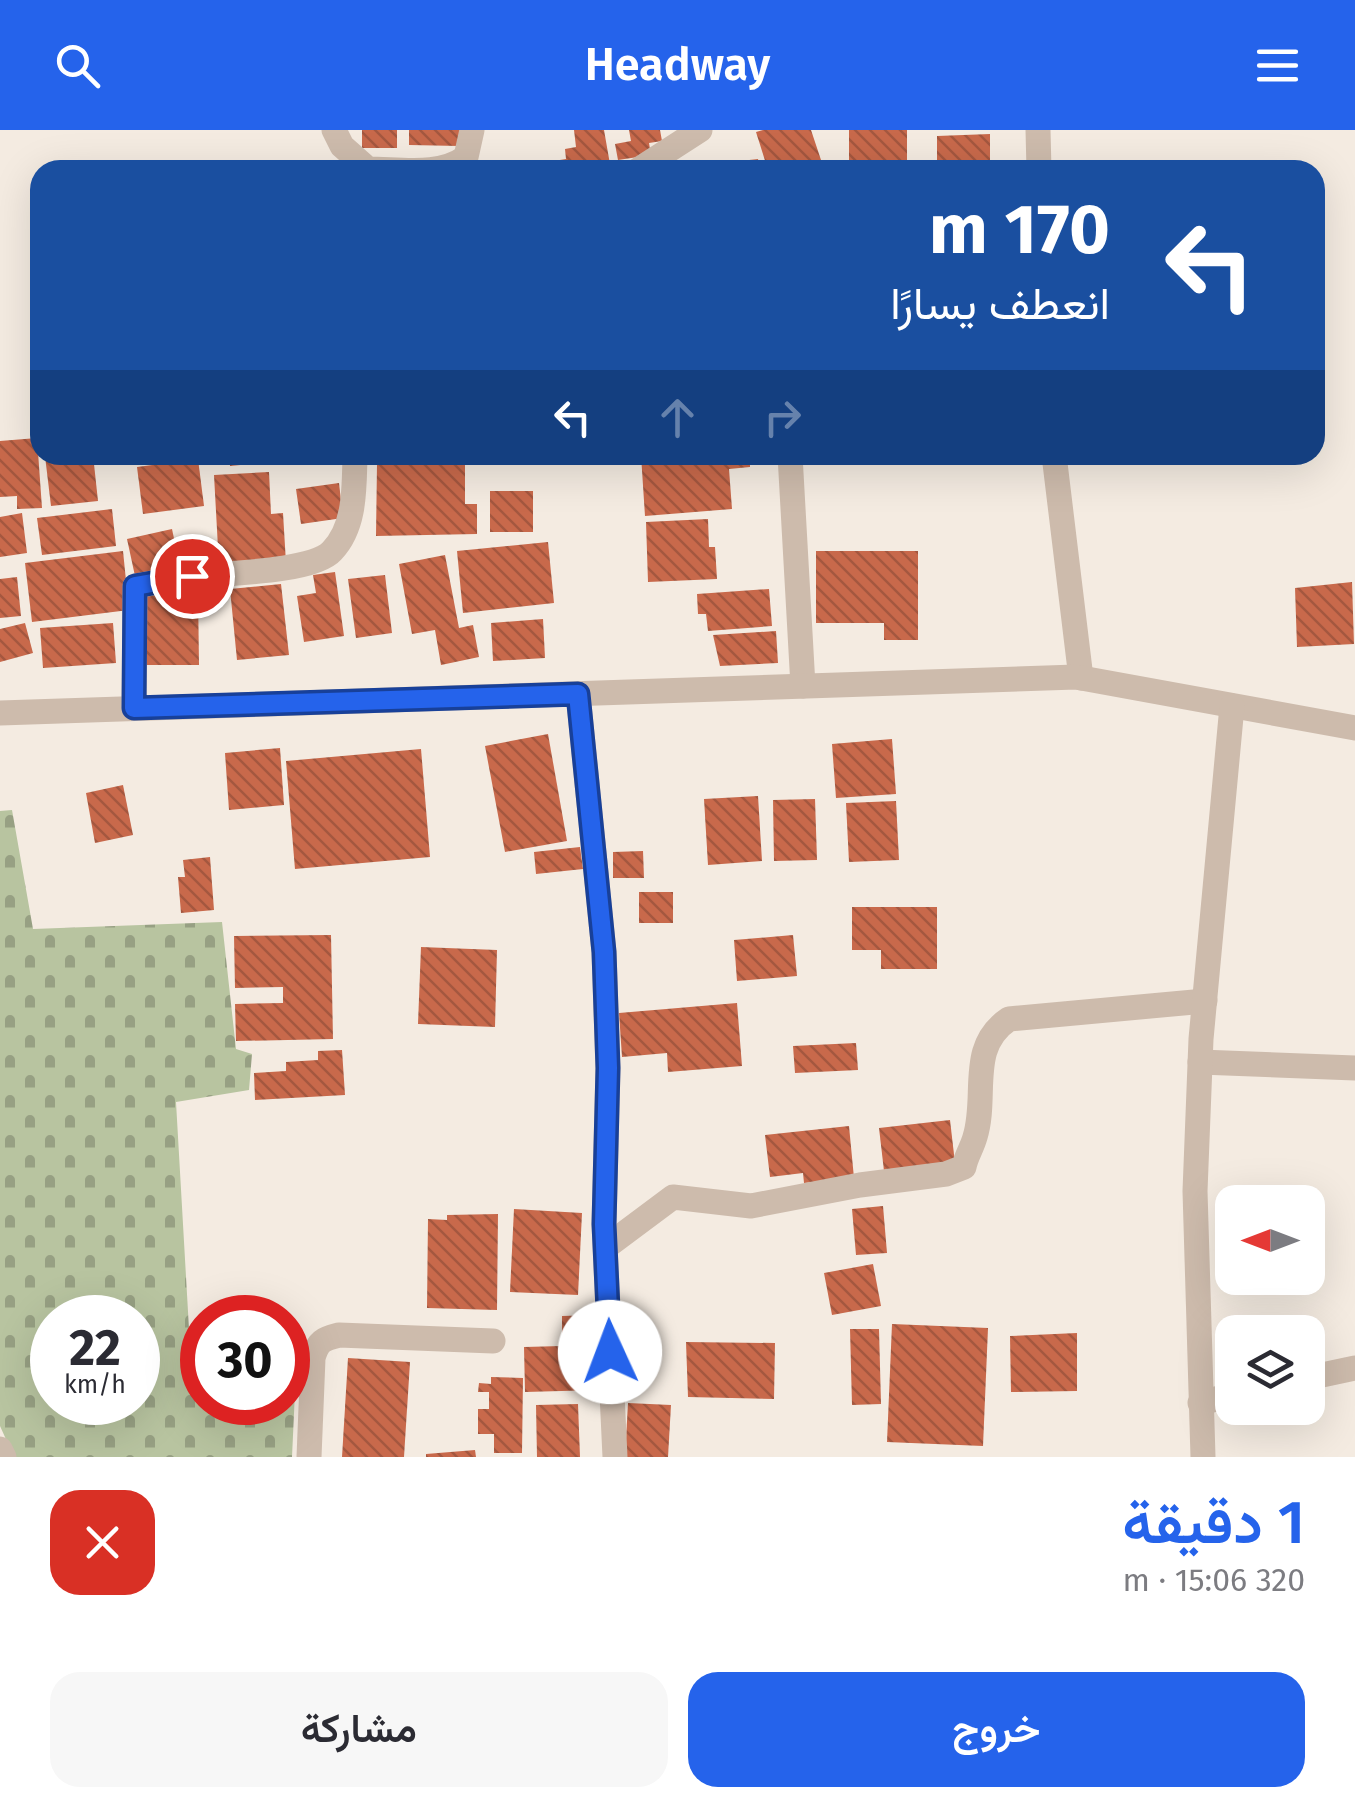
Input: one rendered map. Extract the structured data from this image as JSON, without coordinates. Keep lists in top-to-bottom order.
{
  "north": "left",
  "page": {
    "header": "Headway",
    "turn": ["170 m", "انعطف يسارًا"],
    "speed": "22 km/h",
    "limit": "30",
    "heading": ["1 دقيقة", "320 m · 15:06"],
    "buttons": ["خروج", "مشاركة"]
  }
}
